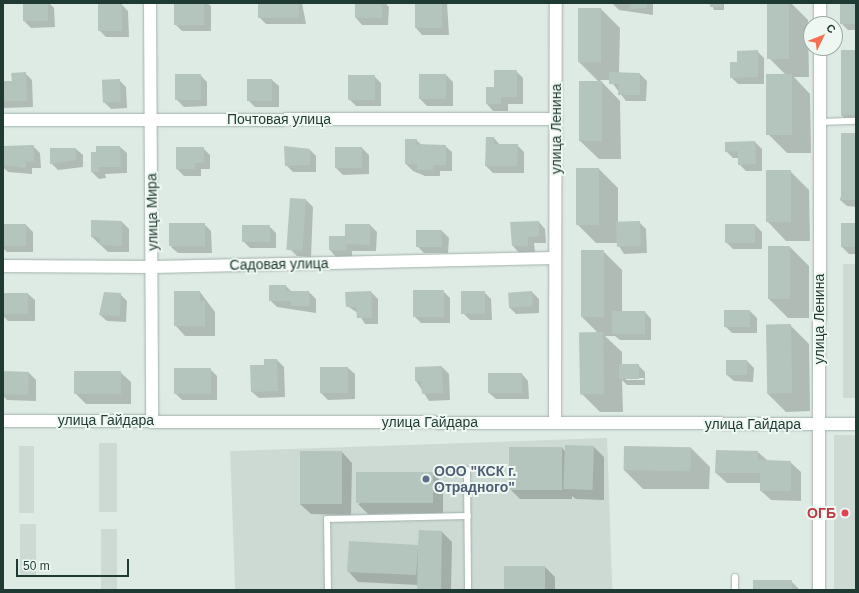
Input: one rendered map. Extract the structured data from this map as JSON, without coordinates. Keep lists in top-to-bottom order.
{
  "streets": {
    "street": [
      "Почтовая улица",
      "улица Ленина",
      "улица Мира",
      "Садовая улица",
      "улица Гайдара"
    ]
  },
  "crossings": [
    ["Почтовая улица", "улица Ленина"],
    ["Почтовая улица", "улица Мира"],
    ["улица Ленина", "Садовая улица"],
    ["улица Ленина", "улица Гайдара"],
    ["улица Мира", "Садовая улица"],
    ["улица Мира", "улица Гайдара"]
  ],
  "places": ["ООО \"КСК г. Отрадного\"", "ОГБ"],
  "scale_bar": "50 m",
  "north": "top right"
}
